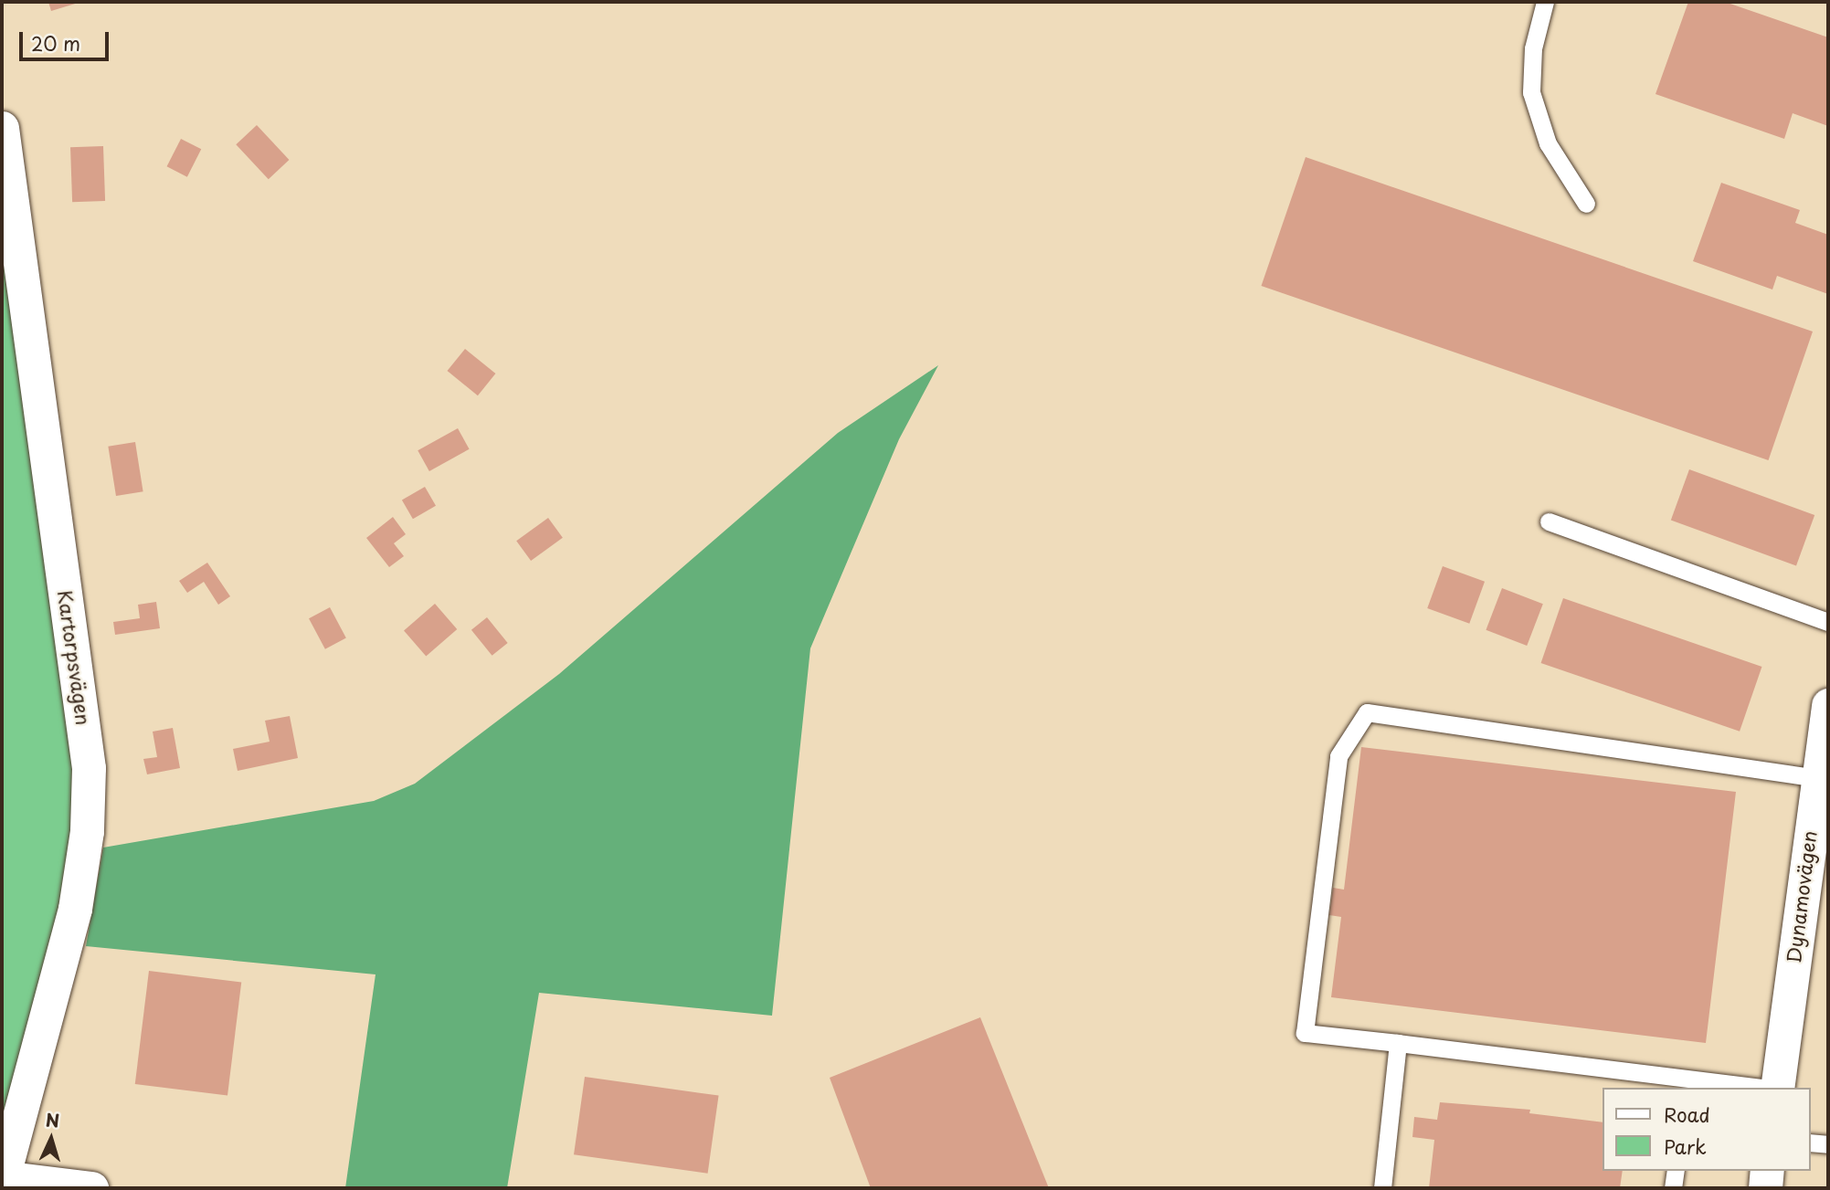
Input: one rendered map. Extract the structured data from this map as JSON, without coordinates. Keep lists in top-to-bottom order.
{
  "streets": {
    "street": ["Kartorpsvägen", "Dynamovägen"]
  },
  "legend": ["Road", "Park"],
  "scale_bar": "20 m",
  "north": "top"
}
